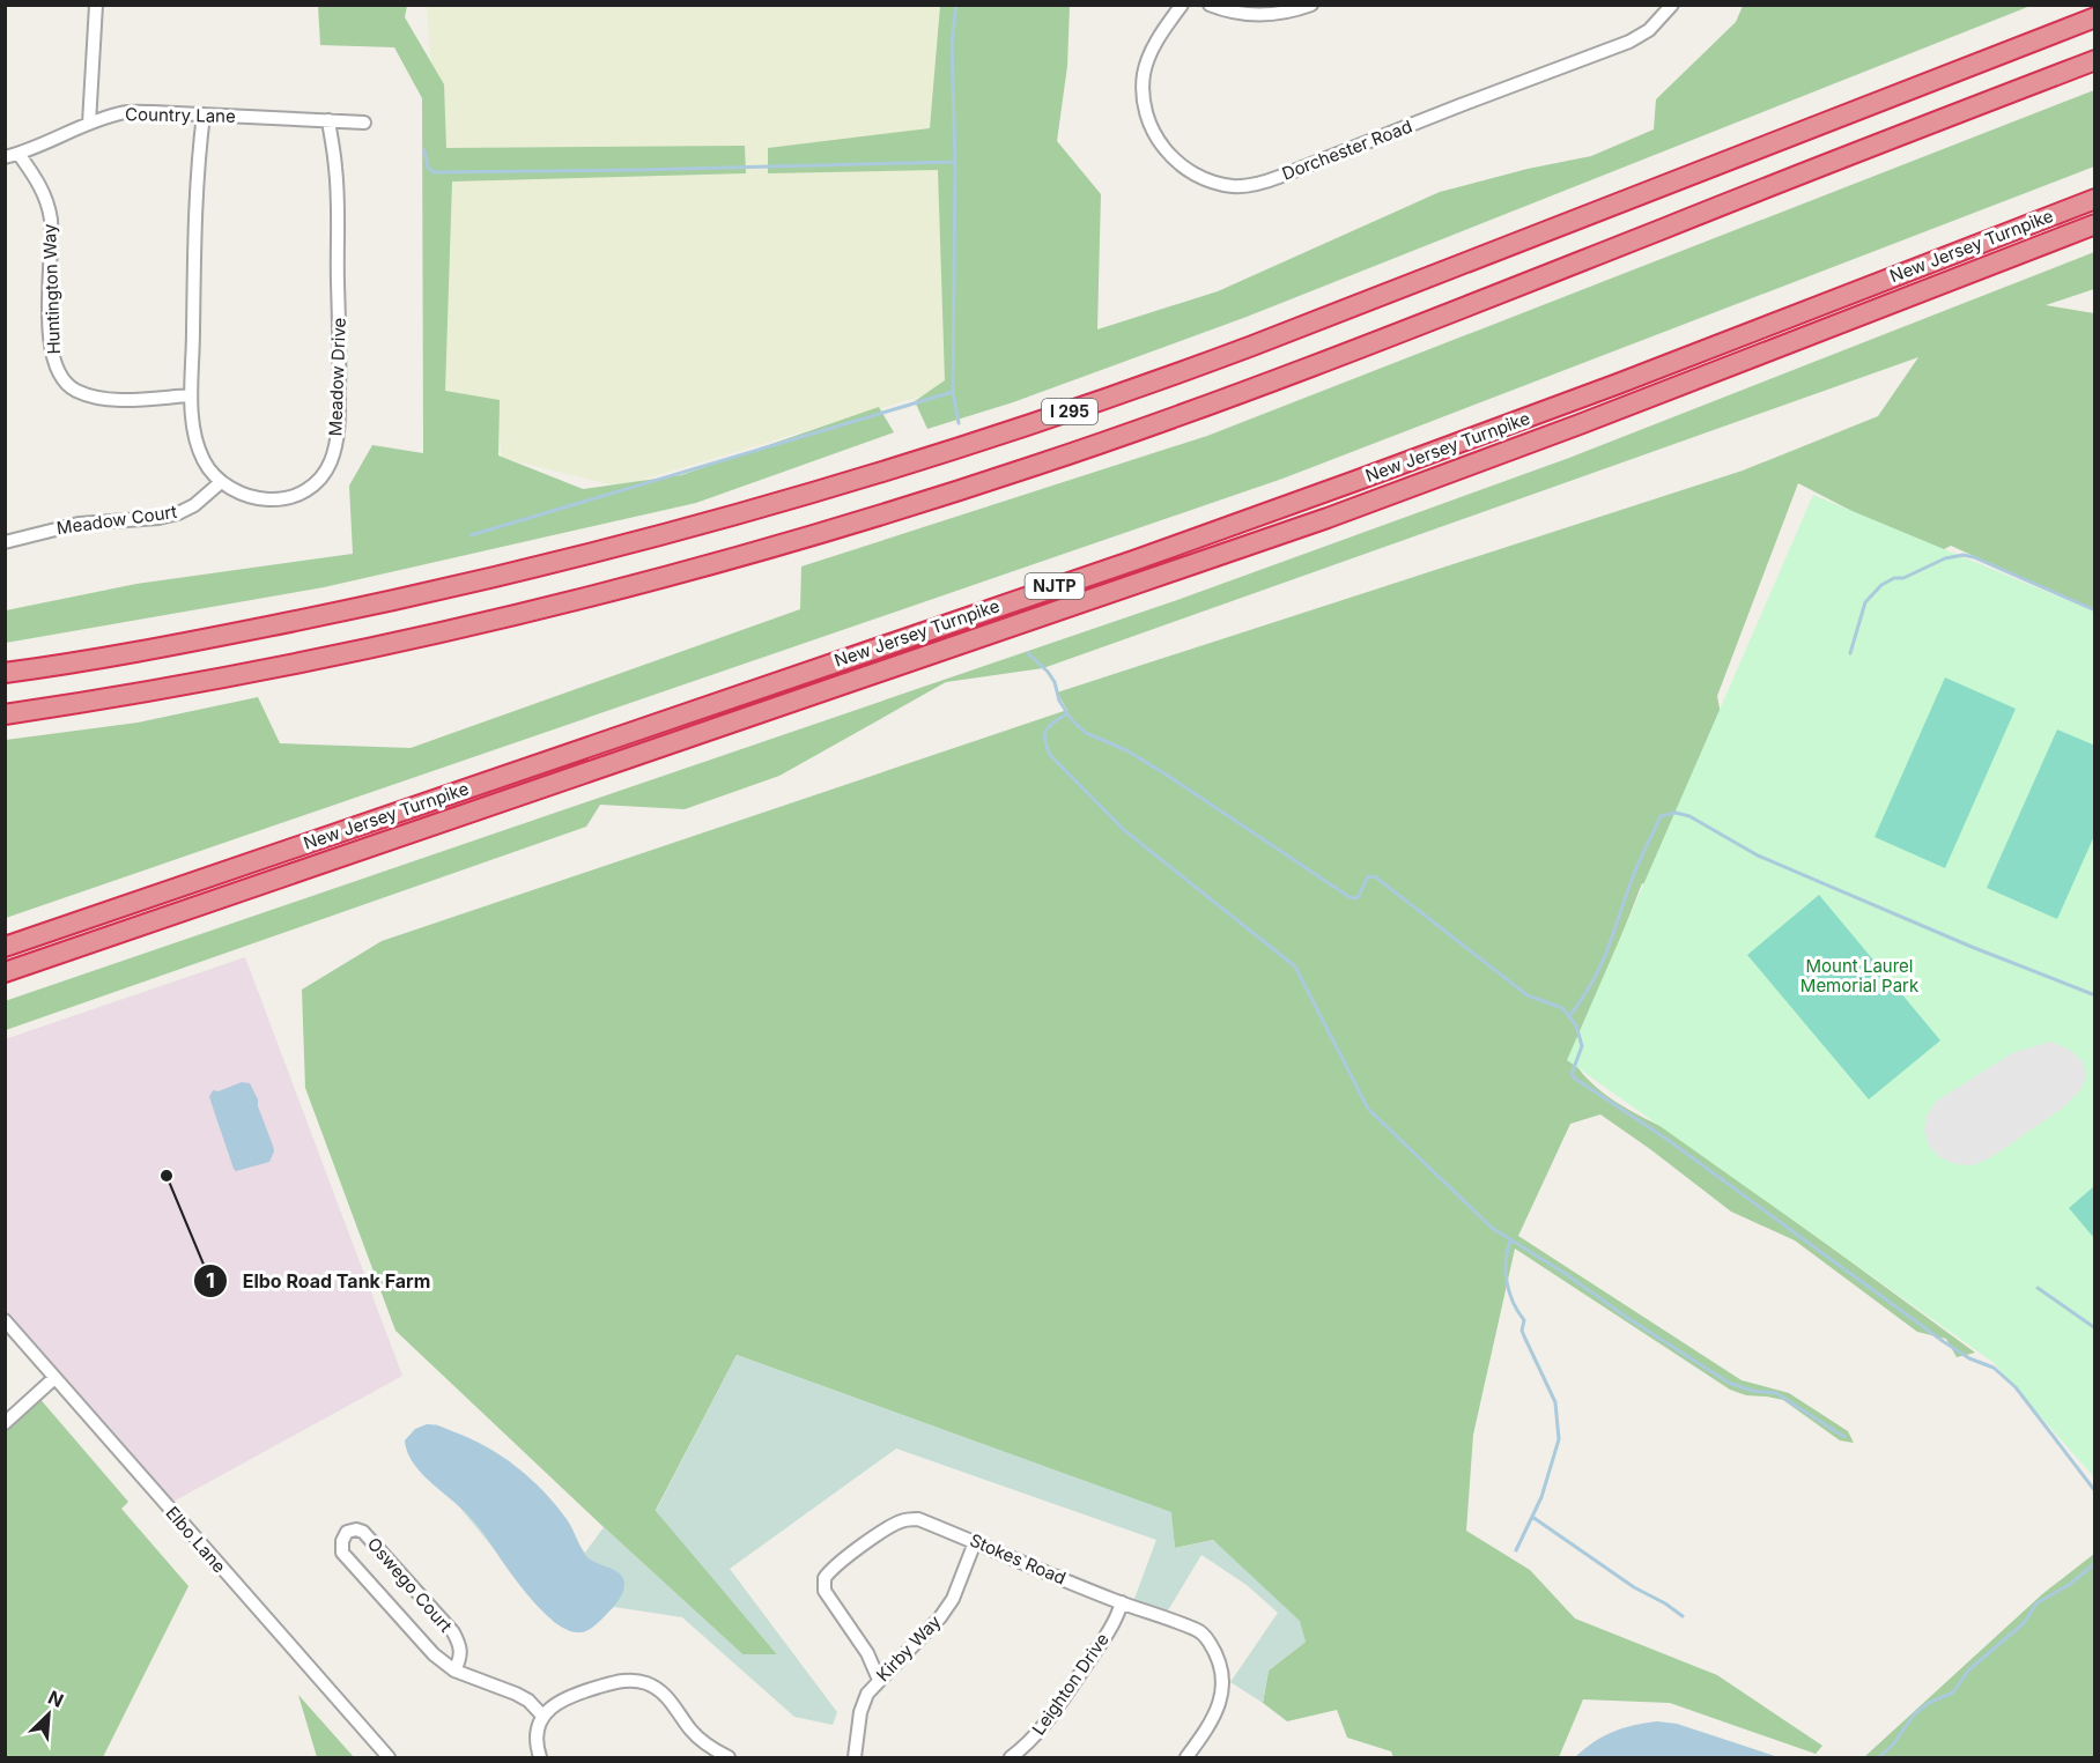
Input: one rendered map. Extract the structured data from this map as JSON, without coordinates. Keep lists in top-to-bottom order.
{
  "streets": {
    "highway": ["New Jersey Turnpike", "I 295", "NJTP"],
    "street": [
      "Country Lane",
      "Dorchester Road",
      "Huntington Way",
      "Meadow Drive",
      "Meadow Court",
      "Elbo Lane",
      "Stokes Road",
      "Oswego Court",
      "Kirby Way",
      "Leighton Drive"
    ]
  },
  "crossings": [
    ["Country Lane", "Huntington Way"],
    ["Country Lane", "Meadow Drive"],
    ["Meadow Drive", "Meadow Court"],
    ["Stokes Road", "Kirby Way"],
    ["Stokes Road", "Leighton Drive"]
  ],
  "parks": ["Mount Laurel Memorial Park"],
  "places": ["Elbo Road Tank Farm"],
  "north": "top right"
}
